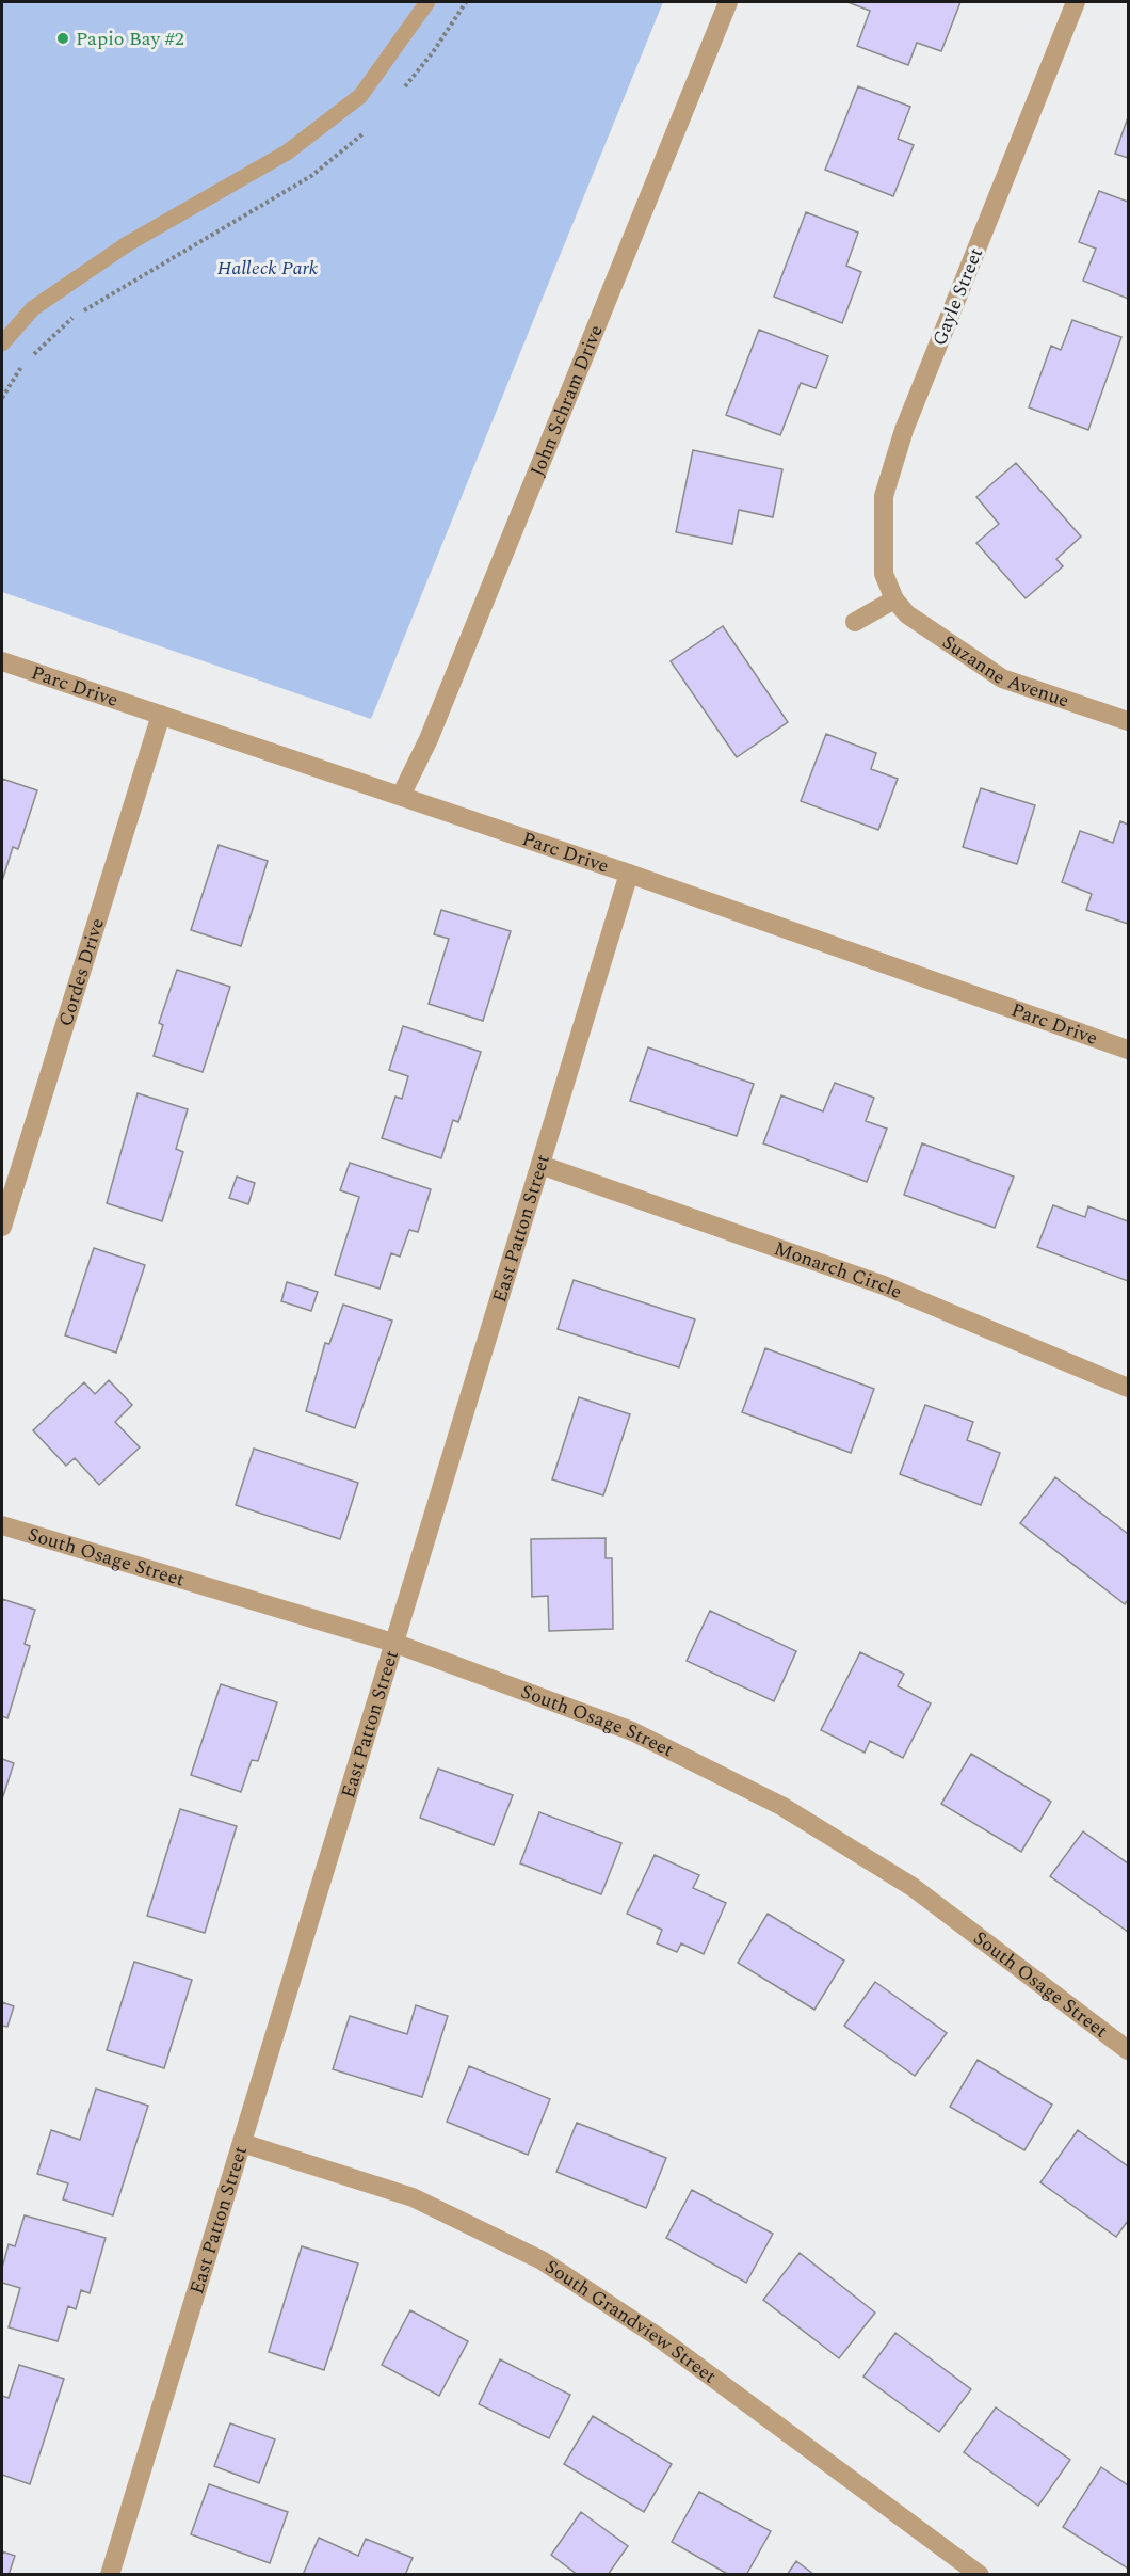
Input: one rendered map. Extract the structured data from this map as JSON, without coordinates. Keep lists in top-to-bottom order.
{
  "streets": {
    "street": [
      "Gayle Street",
      "John Schram Drive",
      "Suzanne Avenue",
      "Parc Drive",
      "Cordes Drive",
      "East Patton Street",
      "Monarch Circle",
      "South Osage Street",
      "South Grandview Street"
    ]
  },
  "crossings": [
    ["Gayle Street", "Suzanne Avenue"],
    ["John Schram Drive", "Parc Drive"],
    ["Parc Drive", "Cordes Drive"],
    ["Parc Drive", "East Patton Street"],
    ["East Patton Street", "Monarch Circle"],
    ["East Patton Street", "South Osage Street"],
    ["East Patton Street", "South Grandview Street"]
  ],
  "parks": ["Halleck Park"],
  "places": ["Papio Bay #2"]
}
